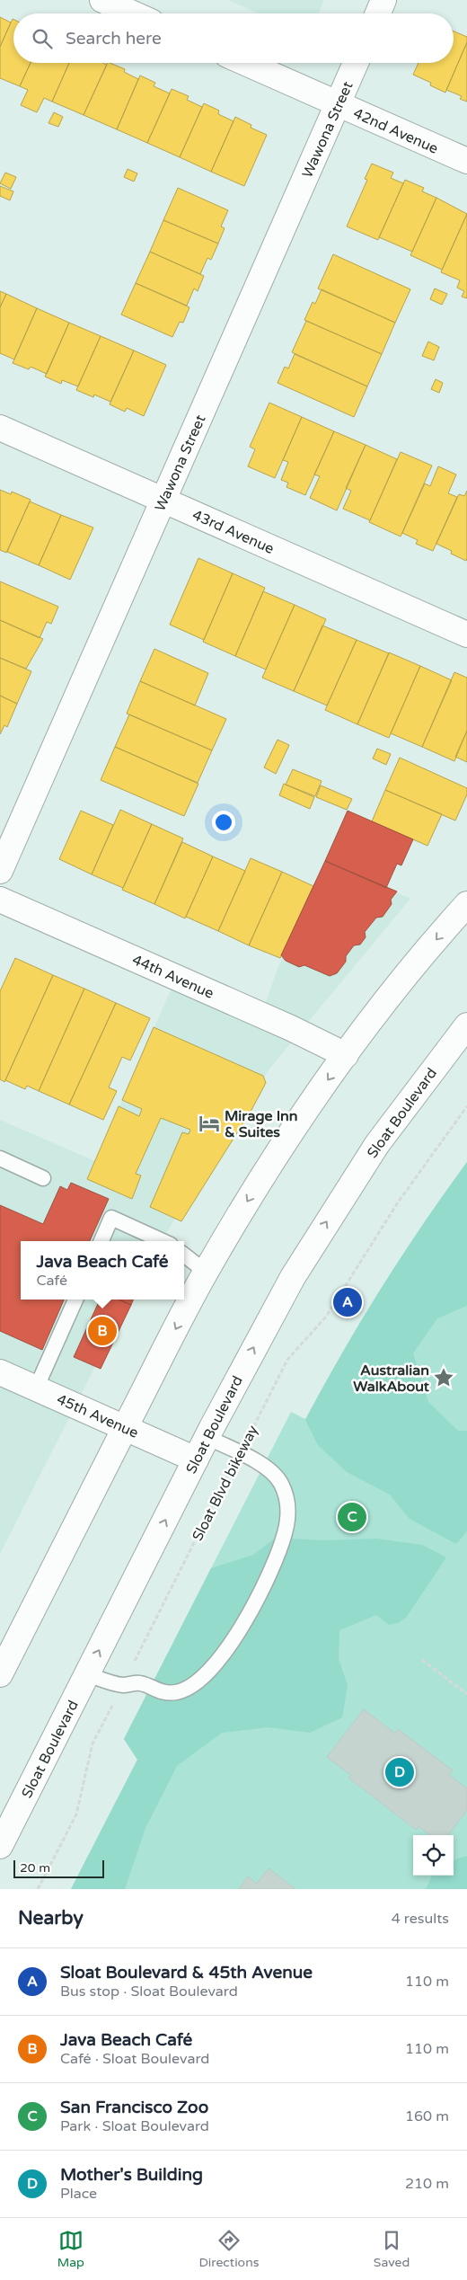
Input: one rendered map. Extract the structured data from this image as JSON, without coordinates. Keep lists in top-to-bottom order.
{
  "streets": {
    "street": [
      "Wawona Street",
      "42nd Avenue",
      "43rd Avenue",
      "44th Avenue",
      "Sloat Boulevard",
      "45th Avenue"
    ],
    "path": ["Sloat Blvd bikeway"]
  },
  "crossings": [
    ["Wawona Street", "42nd Avenue"],
    ["Wawona Street", "43rd Avenue"],
    ["Sloat Boulevard", "45th Avenue"]
  ],
  "places": {
    "hotel": ["Mirage Inn & Suites"],
    "place": ["Australian WalkAbout"]
  },
  "scale_bar": "20 m",
  "page": {
    "search": "Search here",
    "popup": ["Java Beach Café", "Café"],
    "pins": [
      "A",
      "B",
      "C",
      "D"
    ],
    "scale": "20 m",
    "heading": ["Nearby", "4 results"],
    "list": [
      {
        "mark": "A",
        "name": "Sloat Boulevard & 45th Avenue",
        "note": "Bus stop · Sloat Boulevard",
        "value": "110 m"
      },
      {
        "mark": "B",
        "name": "Java Beach Café",
        "note": "Café · Sloat Boulevard",
        "value": "110 m"
      },
      {
        "mark": "C",
        "name": "San Francisco Zoo",
        "note": "Park · Sloat Boulevard",
        "value": "160 m"
      },
      {
        "mark": "D",
        "name": "Mother's Building",
        "note": "Place",
        "value": "210 m"
      }
    ],
    "nav": ["Map", "Directions", "Saved"]
  }
}
